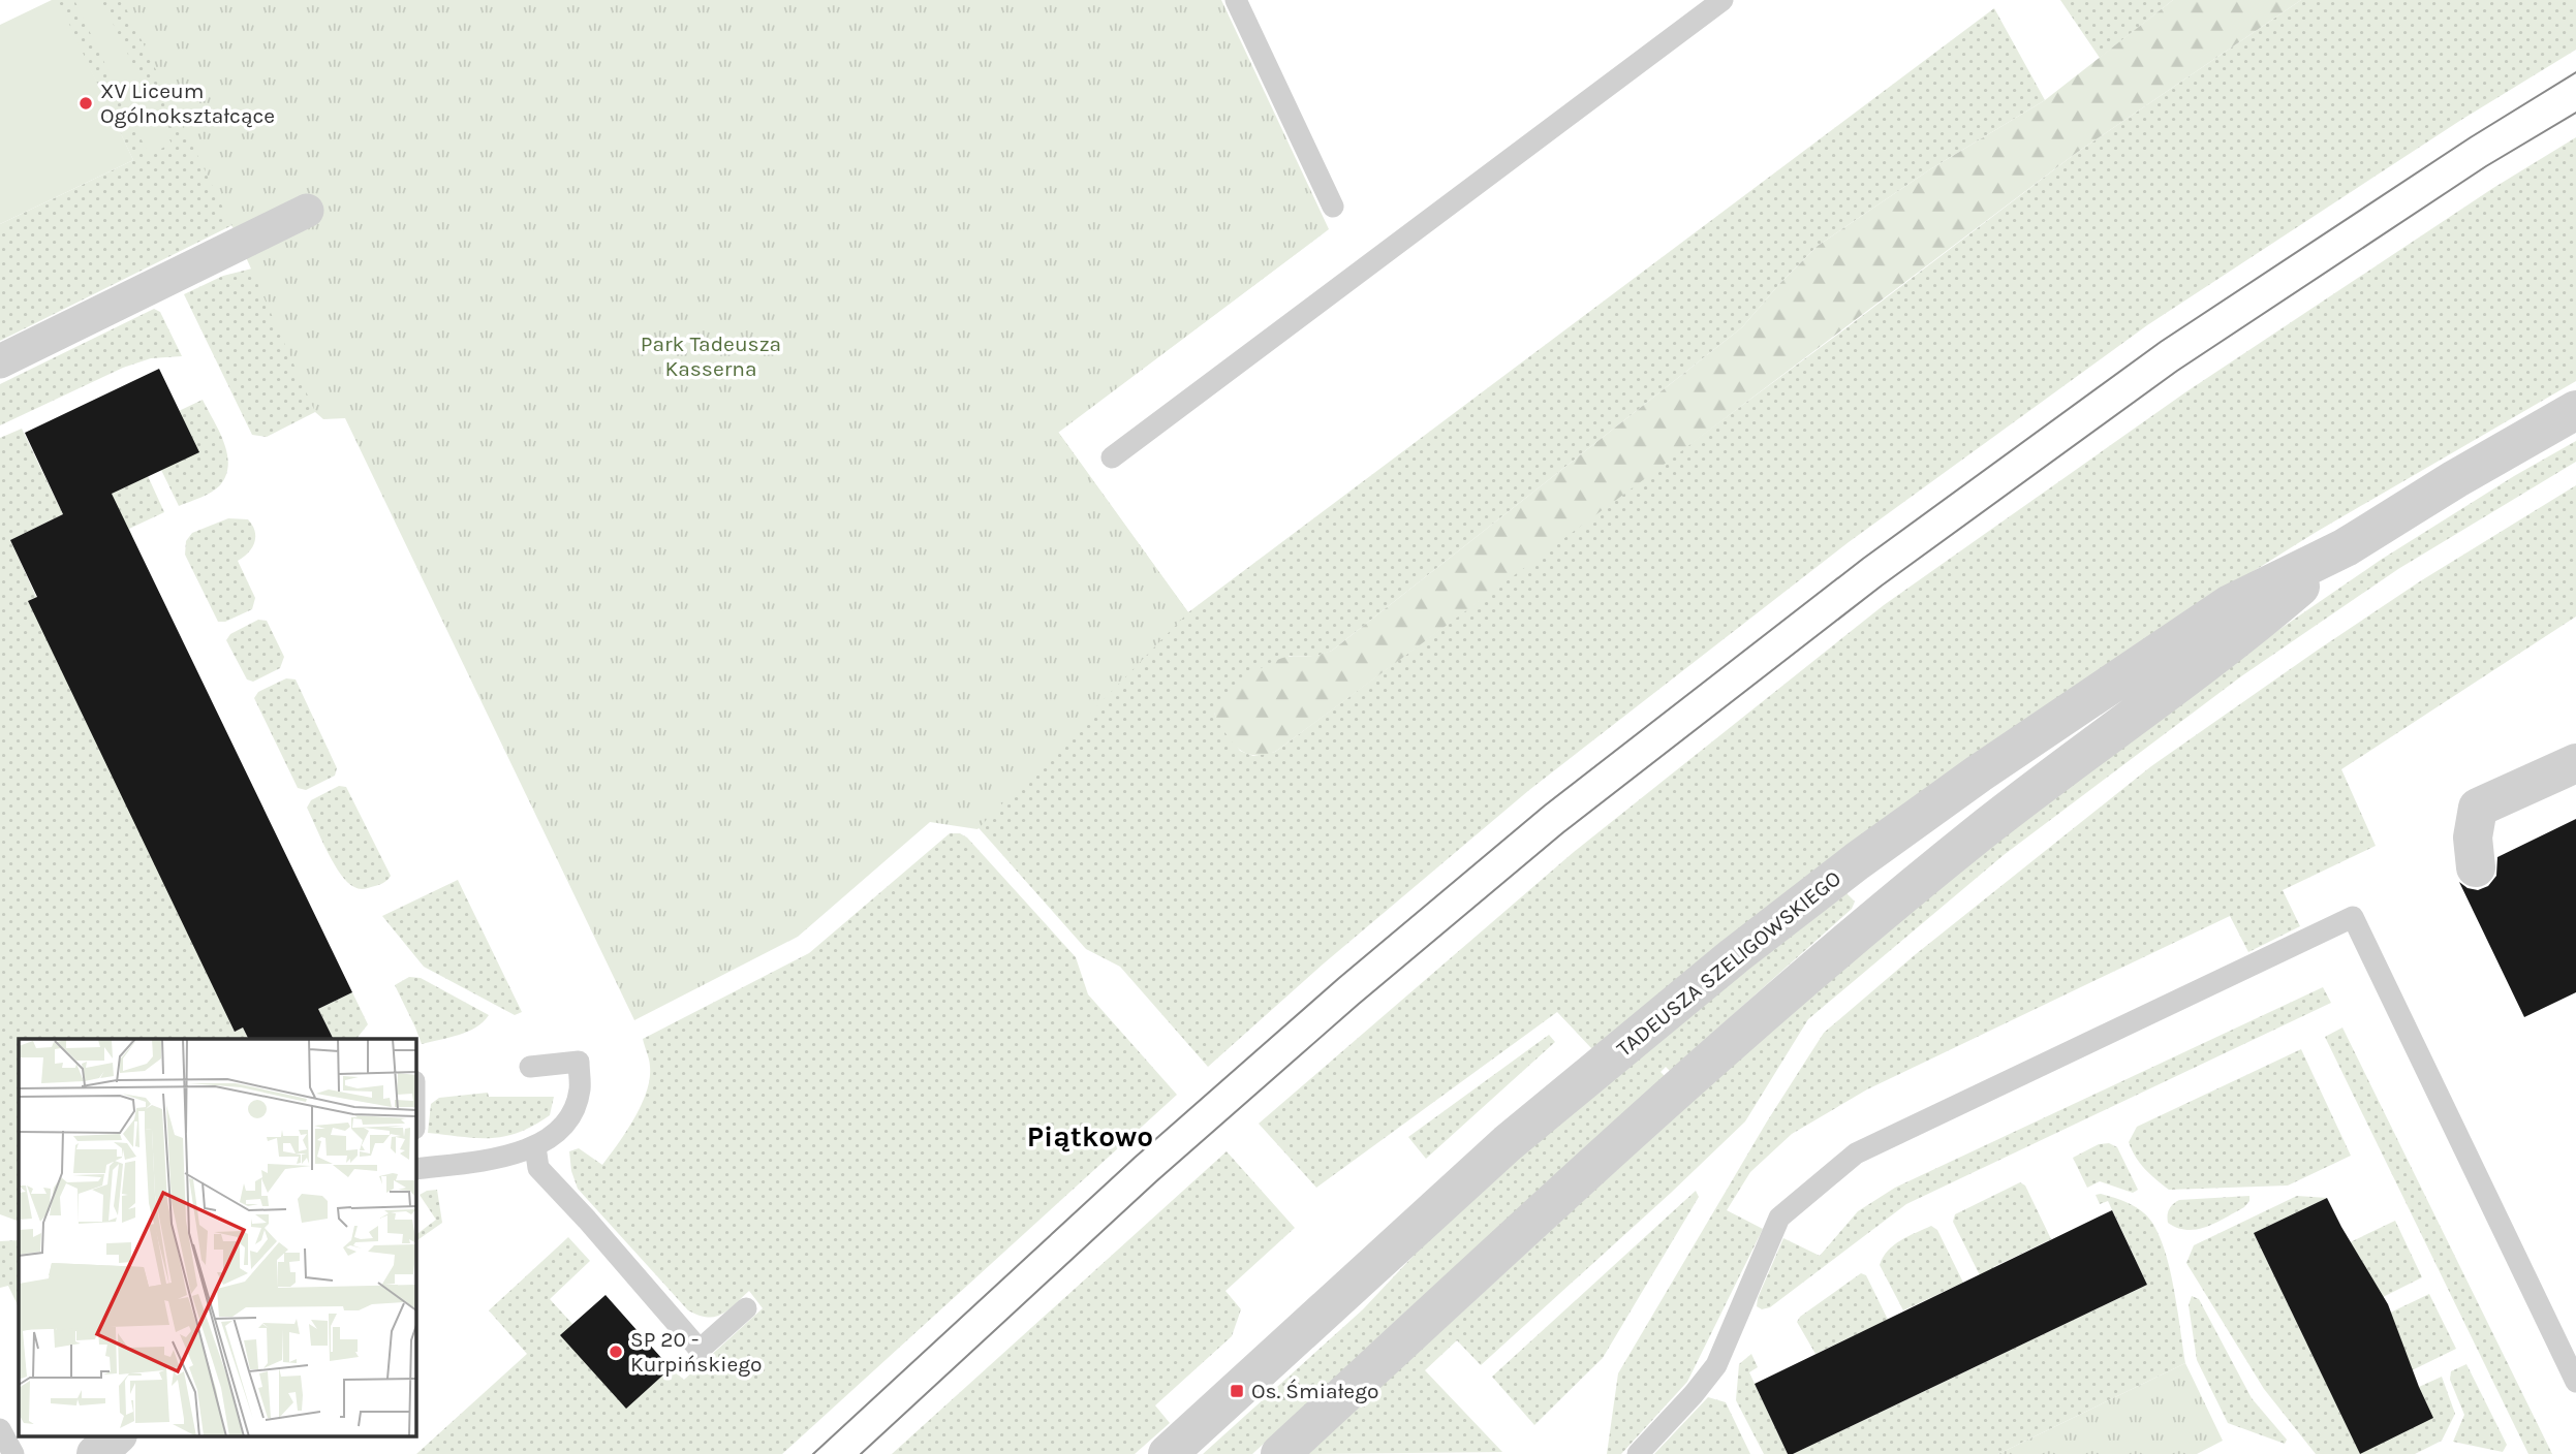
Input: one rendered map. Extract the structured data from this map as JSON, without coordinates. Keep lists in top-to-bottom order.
{
  "streets": {
    "street": ["TADEUSZA SZELIGOWSKIEGO"]
  },
  "districts": ["Piątkowo"],
  "parks": ["Park Tadeusza Kasserna"],
  "places": {
    "other": ["XV Liceum Ogólnokształcące", "SP 20 - Kurpińskiego"],
    "transit": ["Os. Śmiałego"]
  }
}
